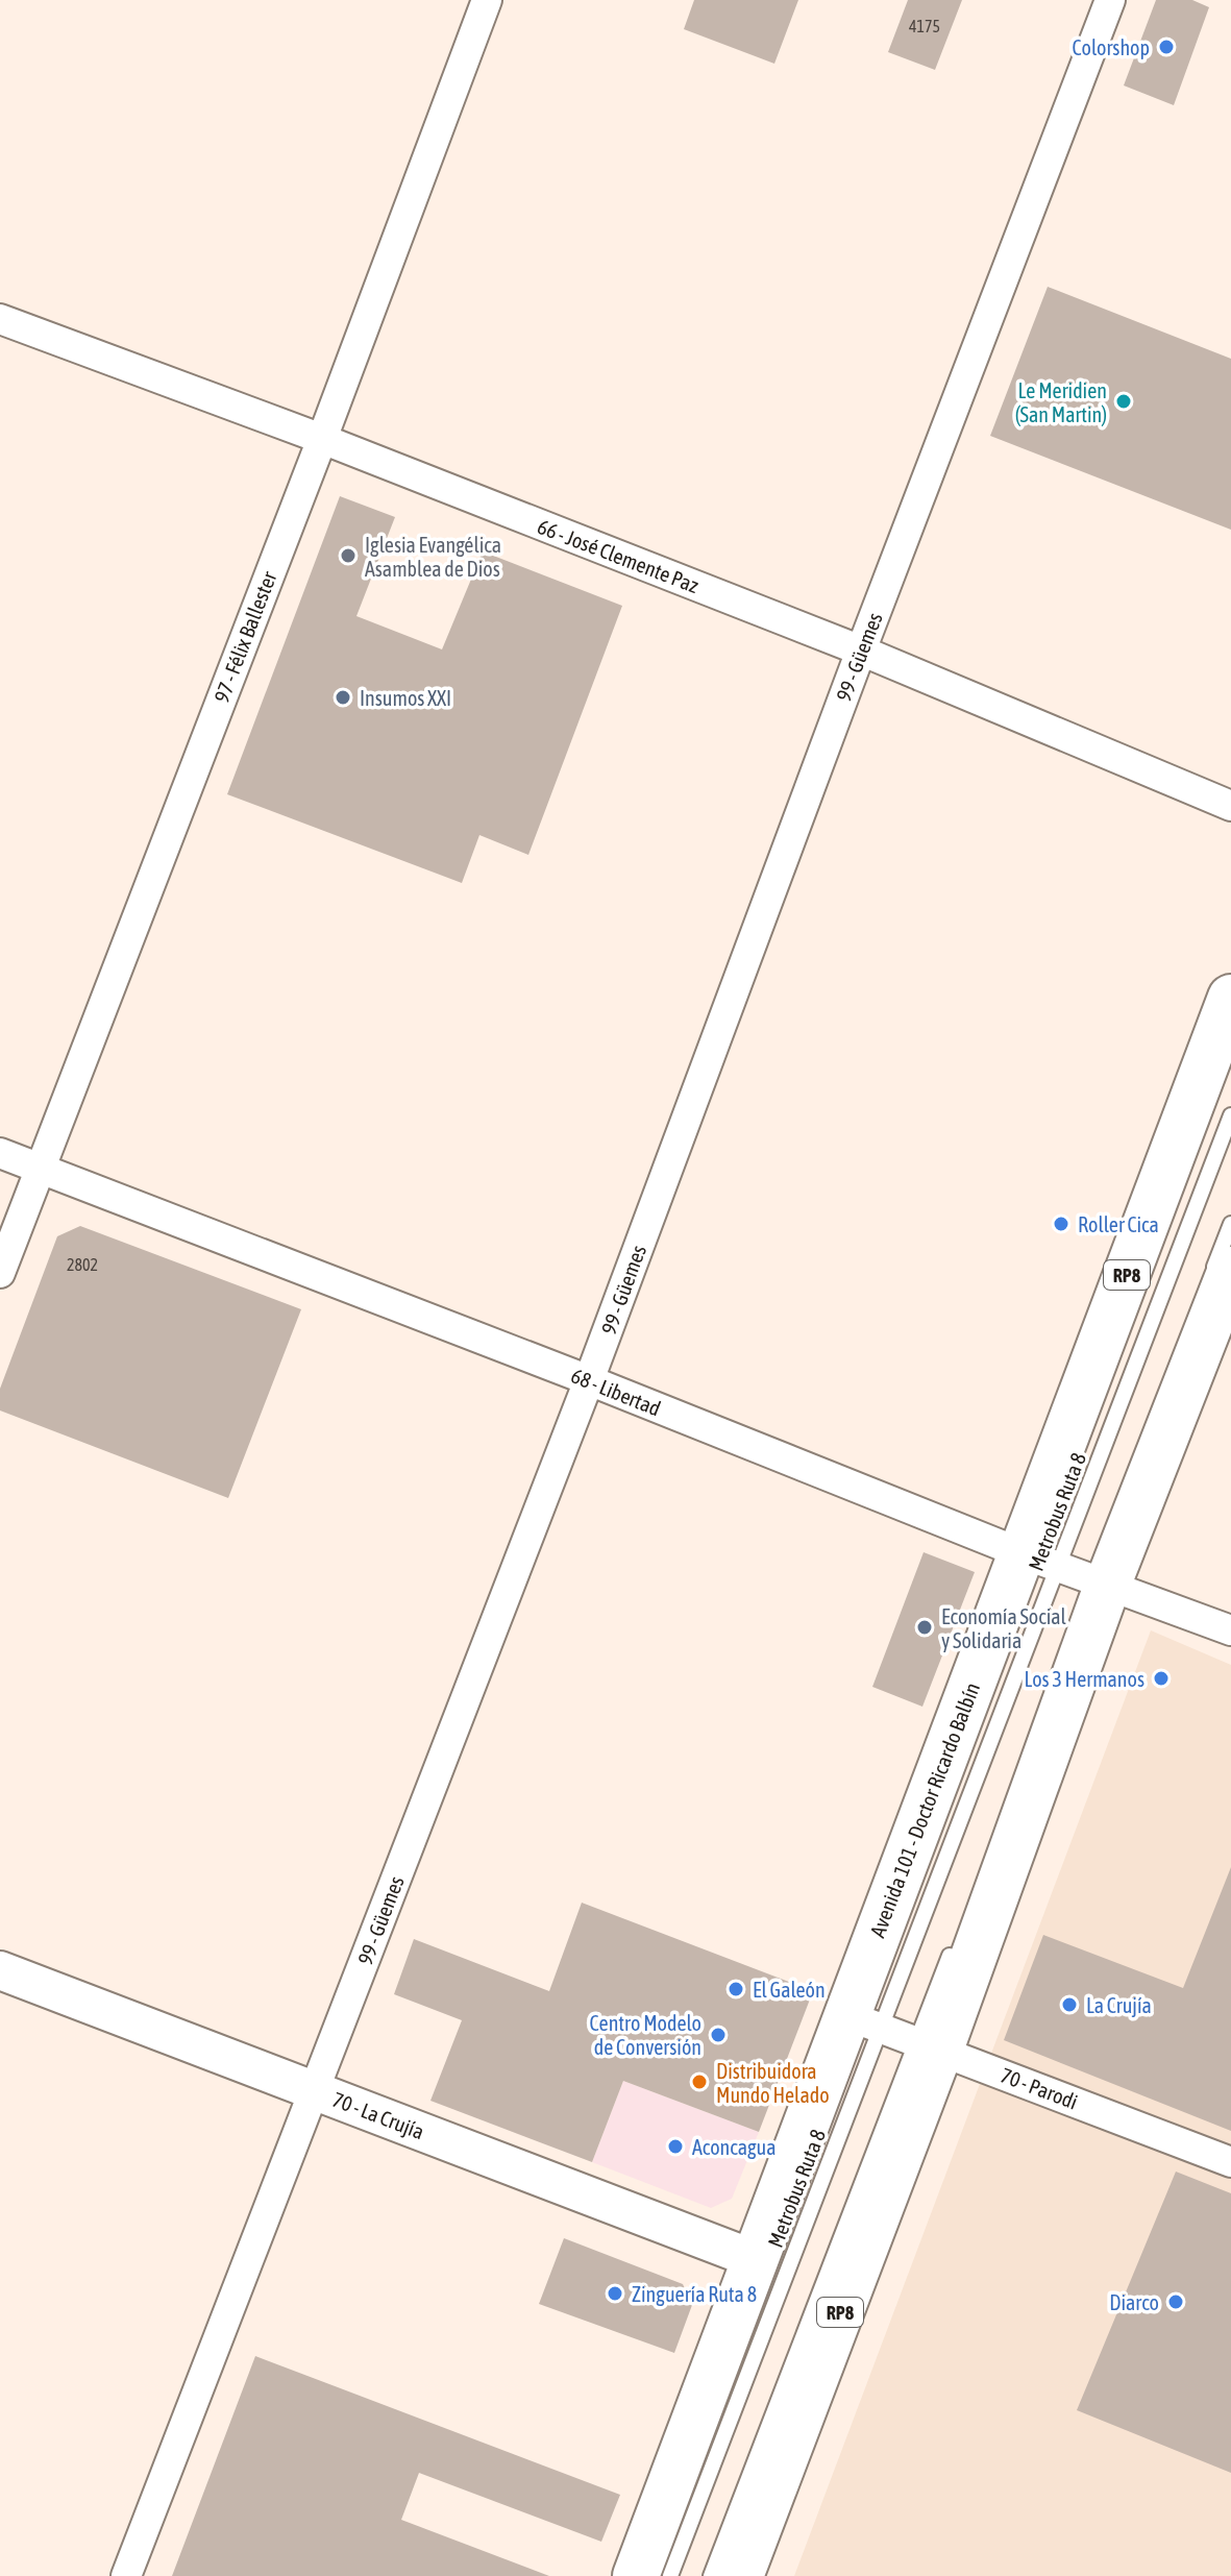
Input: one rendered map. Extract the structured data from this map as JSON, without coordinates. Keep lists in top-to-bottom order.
{
  "streets": {
    "main road": ["RP8", "Avenida 101 - Doctor Ricardo Balbín"],
    "street": [
      "66 - José Clemente Paz",
      "97 - Félix Ballester",
      "99 - Güemes",
      "68 - Libertad",
      "70 - Parodi",
      "70 - La Crujía"
    ],
    "lane": ["Metrobus Ruta 8"]
  },
  "crossings": [
    ["66 - José Clemente Paz", "97 - Félix Ballester"],
    ["66 - José Clemente Paz", "99 - Güemes"],
    ["97 - Félix Ballester", "68 - Libertad"],
    ["99 - Güemes", "68 - Libertad"],
    ["99 - Güemes", "70 - La Crujía"],
    ["RP8", "68 - Libertad"],
    ["RP8", "70 - Parodi"],
    ["68 - Libertad", "Metrobus Ruta 8"],
    ["68 - Libertad", "Avenida 101 - Doctor Ricardo Balbín"],
    ["Metrobus Ruta 8", "Avenida 101 - Doctor Ricardo Balbín"],
    ["Metrobus Ruta 8", "70 - Parodi"],
    ["Avenida 101 - Doctor Ricardo Balbín", "70 - Parodi"],
    ["Avenida 101 - Doctor Ricardo Balbín", "70 - La Crujía"]
  ],
  "places": [
    "Colorshop",
    "Le Meridien (San Martin)",
    "Iglesia Evangélica Asamblea de Dios",
    "Insumos XXI",
    "Roller Cica",
    "Economía Social y Solidaria",
    "Los 3 Hermanos",
    "El Galeón",
    "La Crujía",
    "Centro Modelo de Conversión",
    "Distribuidora Mundo Helado",
    "Aconcagua",
    "Zinguería Ruta 8",
    "Diarco"
  ],
  "house_numbers": ["4175", "2802"]
}
